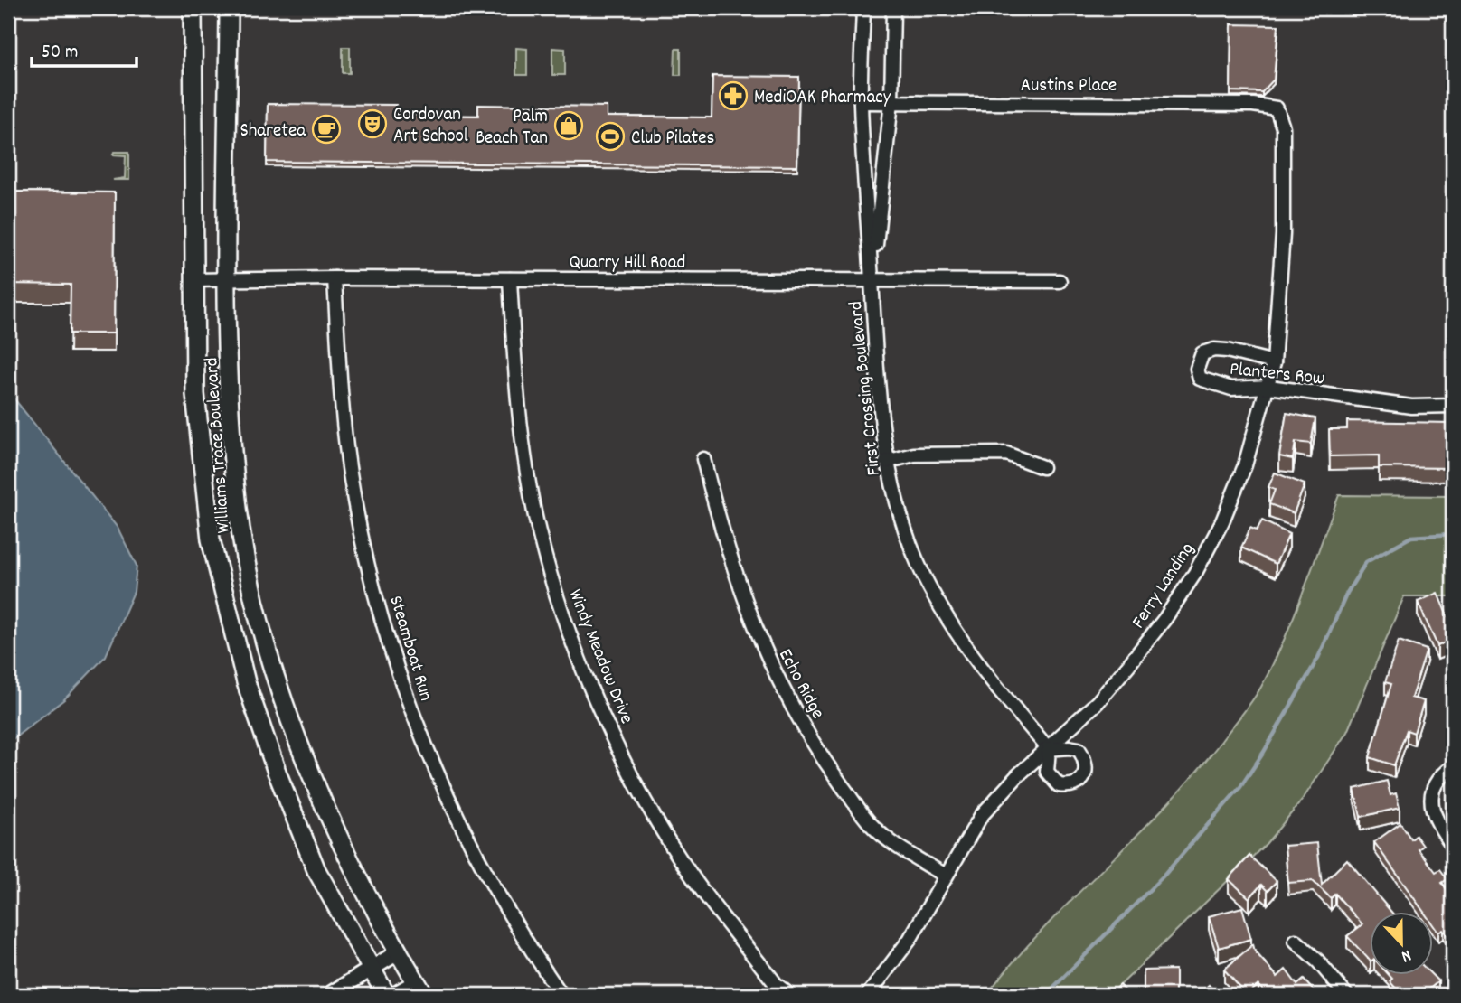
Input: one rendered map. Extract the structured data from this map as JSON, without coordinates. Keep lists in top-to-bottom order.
{
  "streets": {
    "main road": ["Williams Trace Boulevard"],
    "street": [
      "Austins Place",
      "Quarry Hill Road",
      "Planters Row",
      "First Crossing Boulevard",
      "Ferry Landing",
      "Steamboat Run",
      "Windy Meadow Drive",
      "Echo Ridge"
    ]
  },
  "crossings": [
    ["Austins Place", "First Crossing Boulevard"],
    ["Austins Place", "Ferry Landing"],
    ["Quarry Hill Road", "First Crossing Boulevard"],
    ["Quarry Hill Road", "Williams Trace Boulevard"],
    ["Quarry Hill Road", "Steamboat Run"],
    ["Quarry Hill Road", "Windy Meadow Drive"],
    ["Planters Row", "Ferry Landing"],
    ["First Crossing Boulevard", "Ferry Landing"],
    ["Ferry Landing", "Echo Ridge"]
  ],
  "places": {
    "pharmacy": ["MediOAK Pharmacy"],
    "theatre": ["Cordovan Art School"],
    "shop": ["Palm Beach Tan"],
    "cafe": ["Sharetea"],
    "sports": ["Club Pilates"]
  },
  "scale_bar": "50 m",
  "north": "bottom"
}
